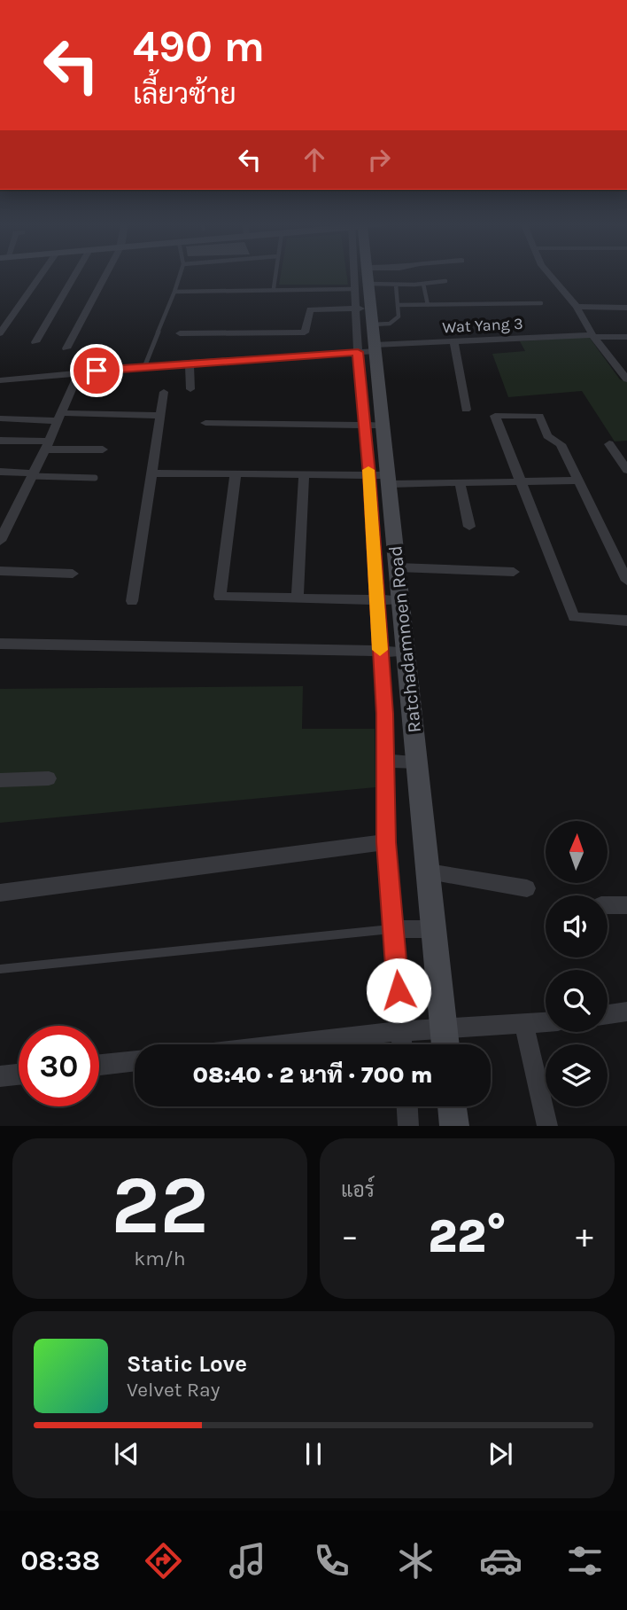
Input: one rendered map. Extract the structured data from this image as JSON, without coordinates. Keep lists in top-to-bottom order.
{
  "streets": {
    "main road": ["Ratchadamnoen Road"],
    "street": ["Wat Yang 3"]
  },
  "crossings": [
    ["Wat Yang 3", "Ratchadamnoen Road"]
  ],
  "north": "top",
  "page": {
    "turn": ["490 m", "เลี้ยวซ้าย"],
    "limit": "30",
    "trip": "08:40 · 2 นาที · 700 m",
    "tile": [
      ["22", "km/h"],
      "แอร์"
    ],
    "heat": ["−", "22°", "+"],
    "song": ["Static Love", "Velvet Ray"],
    "tabs": "08:38"
  }
}
